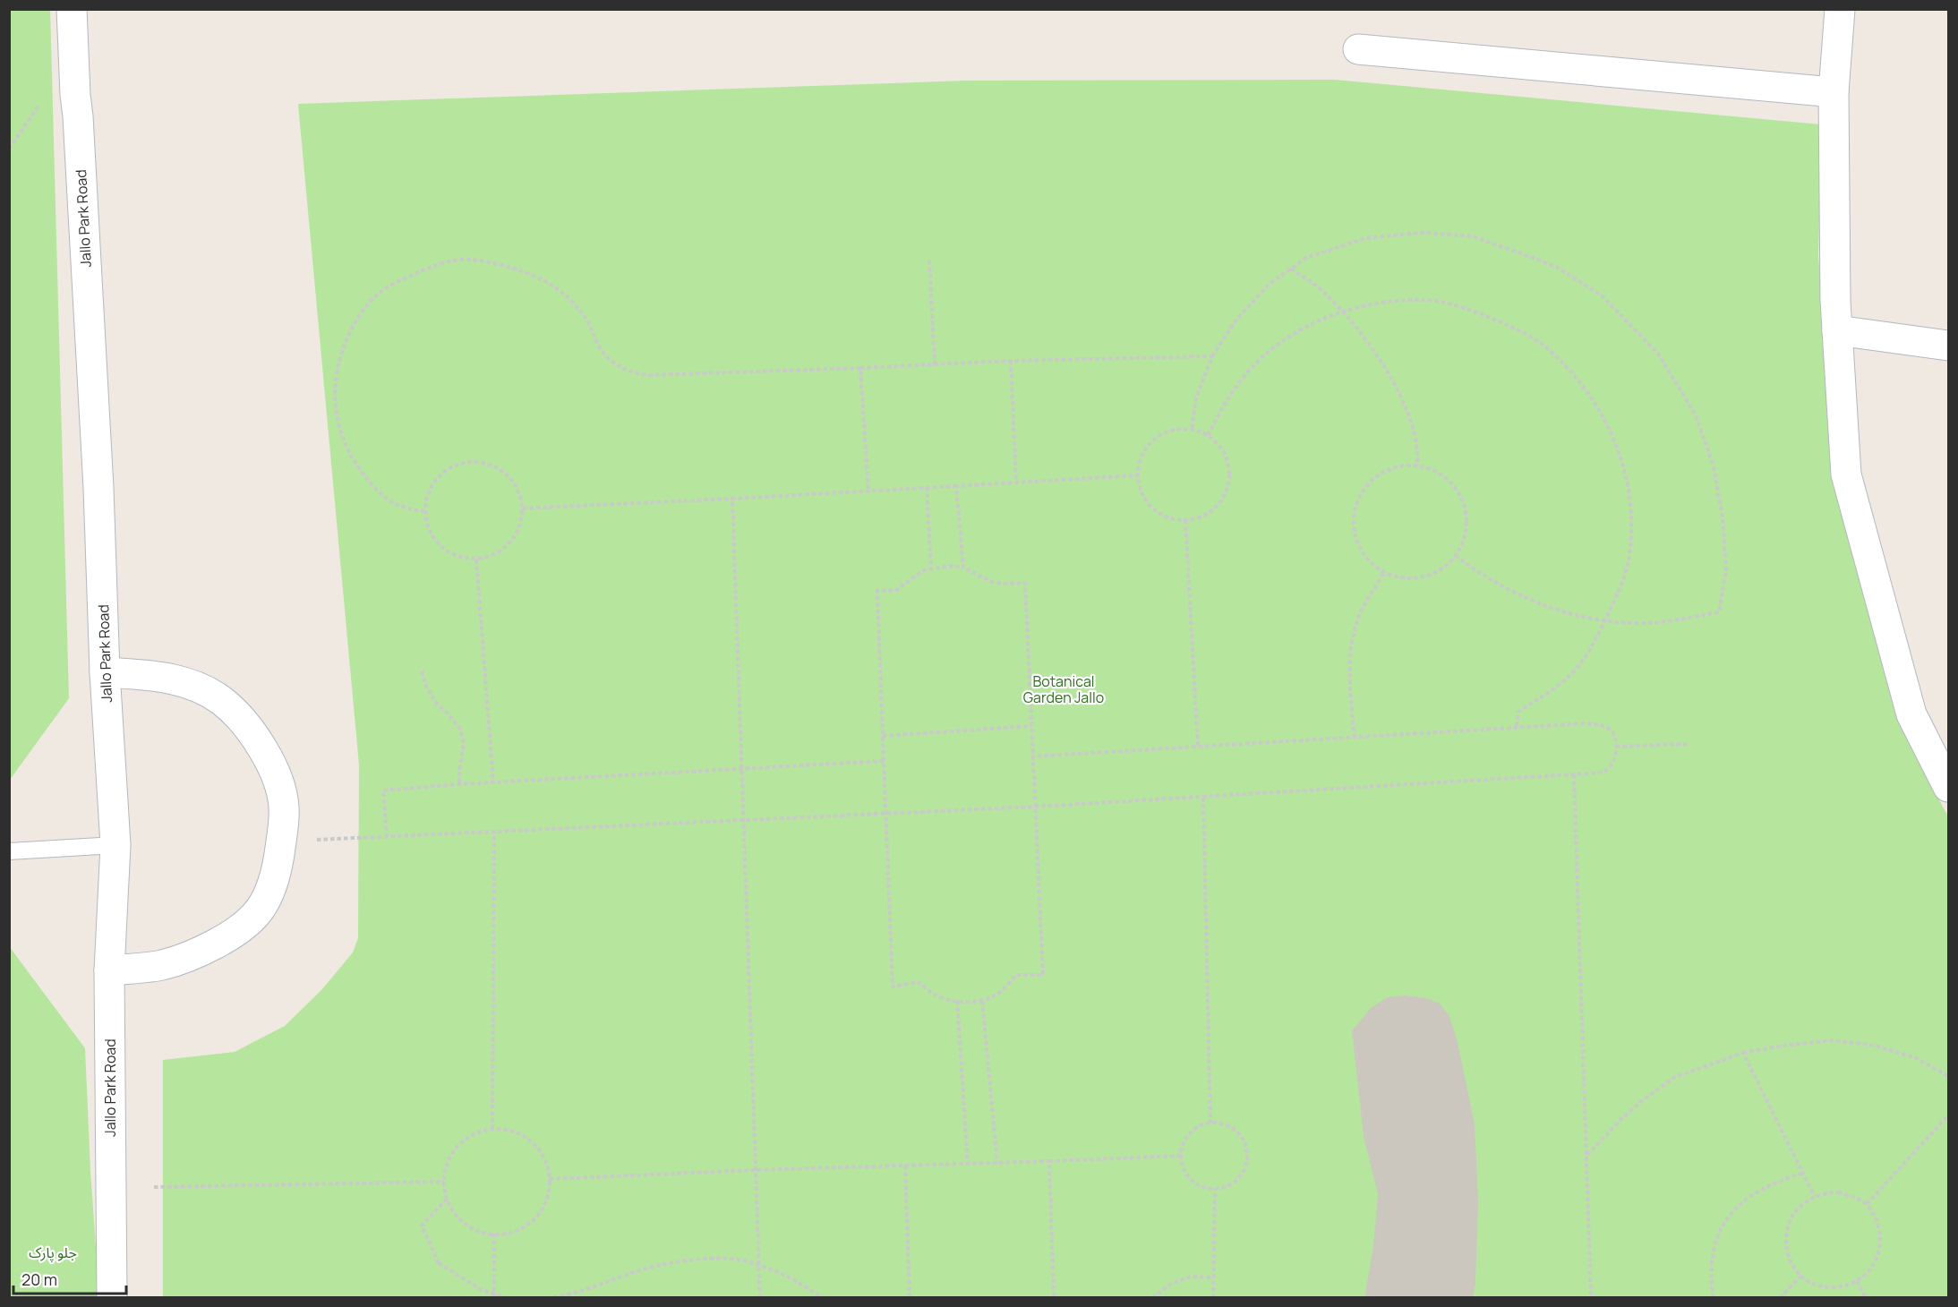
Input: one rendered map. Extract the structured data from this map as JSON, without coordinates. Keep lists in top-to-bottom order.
{
  "streets": {
    "street": ["Jallo Park Road"]
  },
  "parks": ["Botanical Garden Jallo", "جلو پارک"],
  "scale_bar": "20 m"
}
